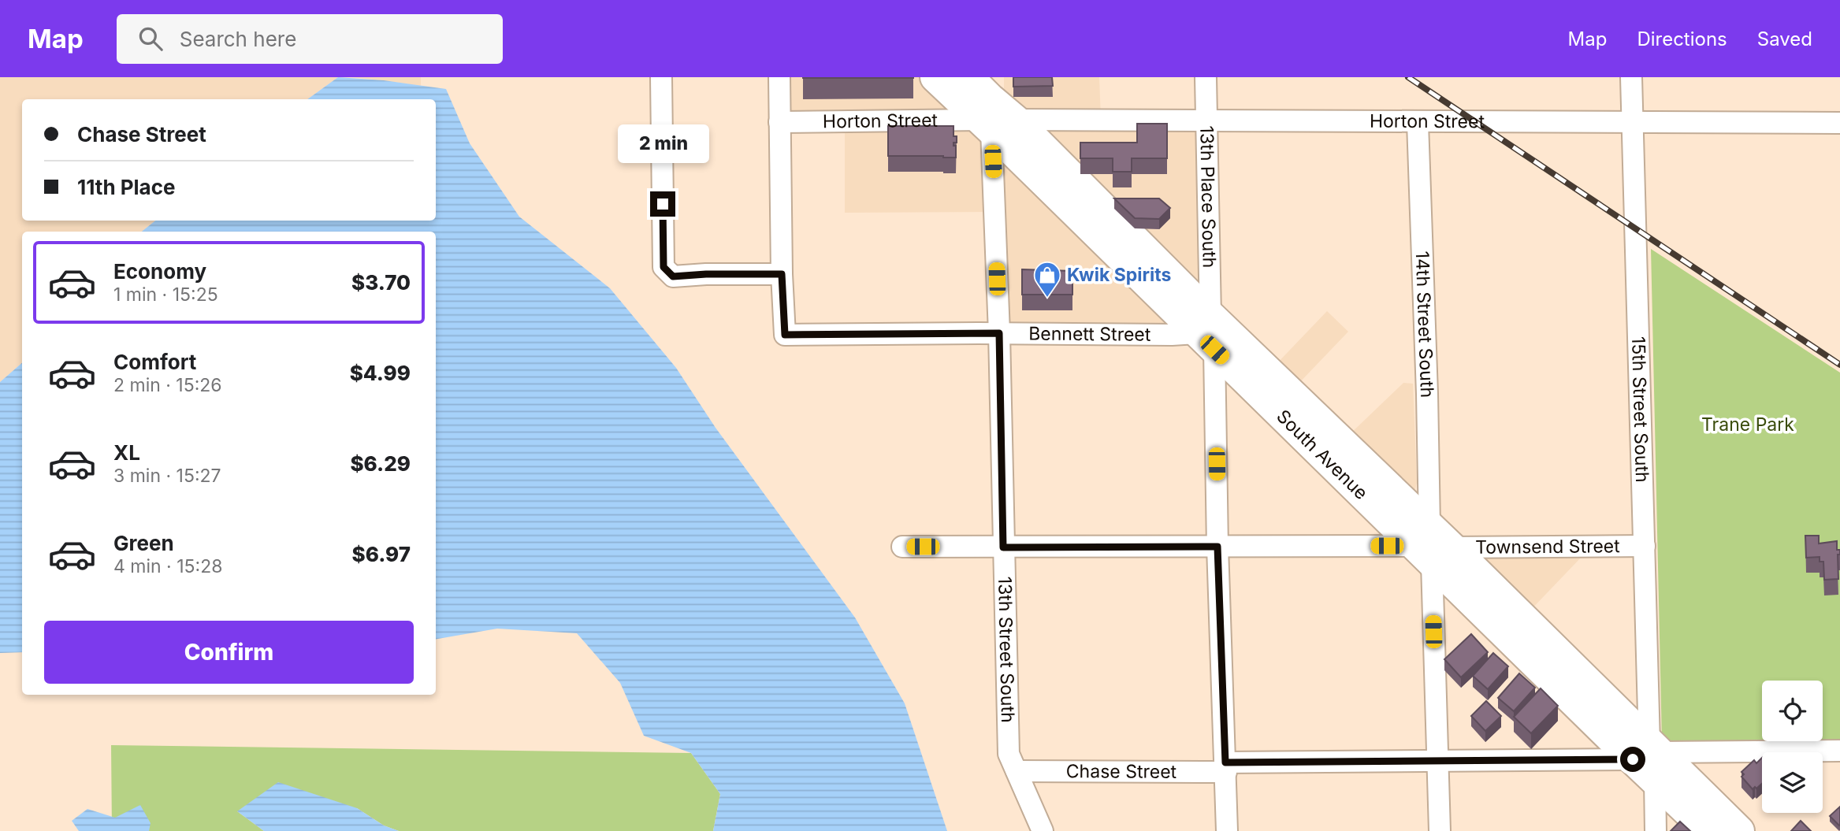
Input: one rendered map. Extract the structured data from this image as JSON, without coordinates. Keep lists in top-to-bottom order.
{
  "streets": {
    "highway": ["South Avenue"],
    "street": [
      "Horton Street",
      "13th Place South",
      "14th Street South",
      "Bennett Street",
      "15th Street South",
      "Townsend Street",
      "13th Street South",
      "Chase Street"
    ]
  },
  "crossings": [
    ["Horton Street", "13th Place South"],
    ["Horton Street", "14th Street South"],
    ["Horton Street", "15th Street South"],
    ["Horton Street", "South Avenue"],
    ["Horton Street", "13th Street South"],
    ["13th Place South", "Bennett Street"],
    ["13th Place South", "South Avenue"],
    ["13th Place South", "Townsend Street"],
    ["13th Place South", "Chase Street"],
    ["14th Street South", "South Avenue"],
    ["14th Street South", "Townsend Street"],
    ["14th Street South", "Chase Street"],
    ["Bennett Street", "South Avenue"],
    ["Bennett Street", "13th Street South"],
    ["15th Street South", "South Avenue"],
    ["15th Street South", "Townsend Street"],
    ["15th Street South", "Chase Street"],
    ["South Avenue", "Townsend Street"],
    ["South Avenue", "13th Street South"],
    ["South Avenue", "Chase Street"],
    ["Townsend Street", "13th Street South"],
    ["13th Street South", "Chase Street"]
  ],
  "parks": ["Trane Park"],
  "places": {
    "shop": ["Kwik Spirits"]
  },
  "page": {
    "header": "Map",
    "search": "Search here",
    "nav": ["Map", "Directions", "Saved"],
    "banner": ["Chase Street", "11th Place"],
    "bubble": "2 min",
    "list": [
      {
        "name": "Economy",
        "note": "1 min · 15:25",
        "value": "$3.70"
      },
      {
        "name": "Comfort",
        "note": "2 min · 15:26",
        "value": "$4.99"
      },
      {
        "name": "XL",
        "note": "3 min · 15:27",
        "value": "$6.29"
      },
      {
        "name": "Green",
        "note": "4 min · 15:28",
        "value": "$6.97"
      }
    ],
    "buttons": "Confirm"
  }
}
